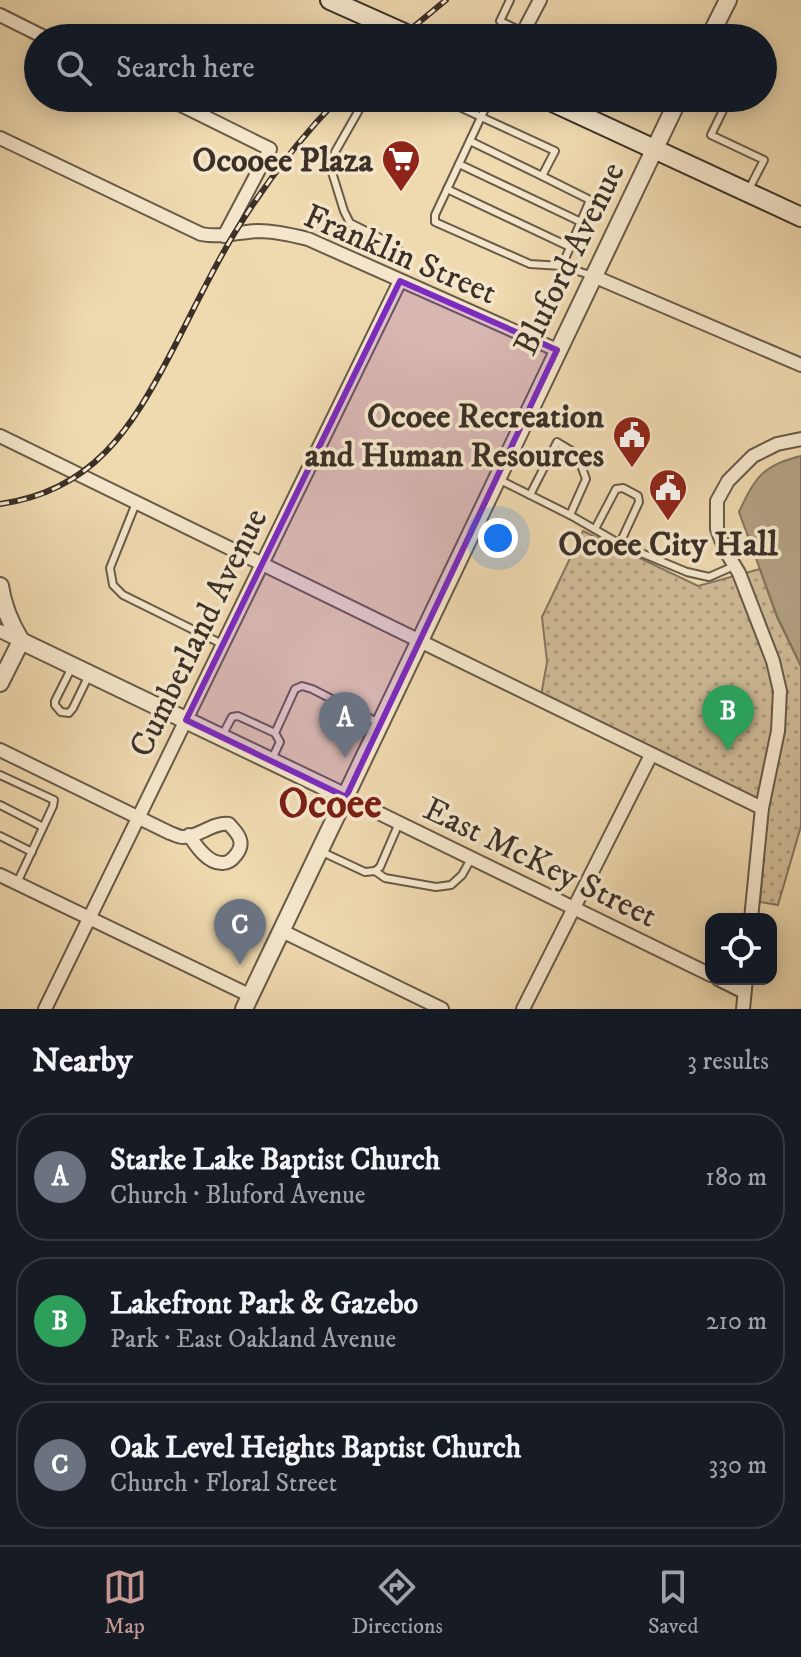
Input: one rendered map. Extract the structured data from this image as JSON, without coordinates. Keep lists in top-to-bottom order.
{
  "streets": {
    "street": [
      "Franklin Street",
      "Bluford Avenue",
      "Cumberland Avenue",
      "East McKey Street"
    ]
  },
  "crossings": [
    ["Franklin Street", "Bluford Avenue"],
    ["Franklin Street", "Cumberland Avenue"],
    ["Bluford Avenue", "East McKey Street"]
  ],
  "districts": ["Ocoee"],
  "places": {
    "supermarket": ["Ocooee Plaza"],
    "public building": ["Ocoee Recreation and Human Resources", "Ocoee City Hall"]
  },
  "page": {
    "search": "Search here",
    "pins": ["B", "A", "C"],
    "heading": ["Nearby", "3 results"],
    "list": [
      {
        "mark": "A",
        "name": "Starke Lake Baptist Church",
        "note": "Church · Bluford Avenue",
        "value": "180 m"
      },
      {
        "mark": "B",
        "name": "Lakefront Park & Gazebo",
        "note": "Park · East Oakland Avenue",
        "value": "210 m"
      },
      {
        "mark": "C",
        "name": "Oak Level Heights Baptist Church",
        "note": "Church · Floral Street",
        "value": "330 m"
      }
    ],
    "nav": ["Map", "Directions", "Saved"]
  }
}
